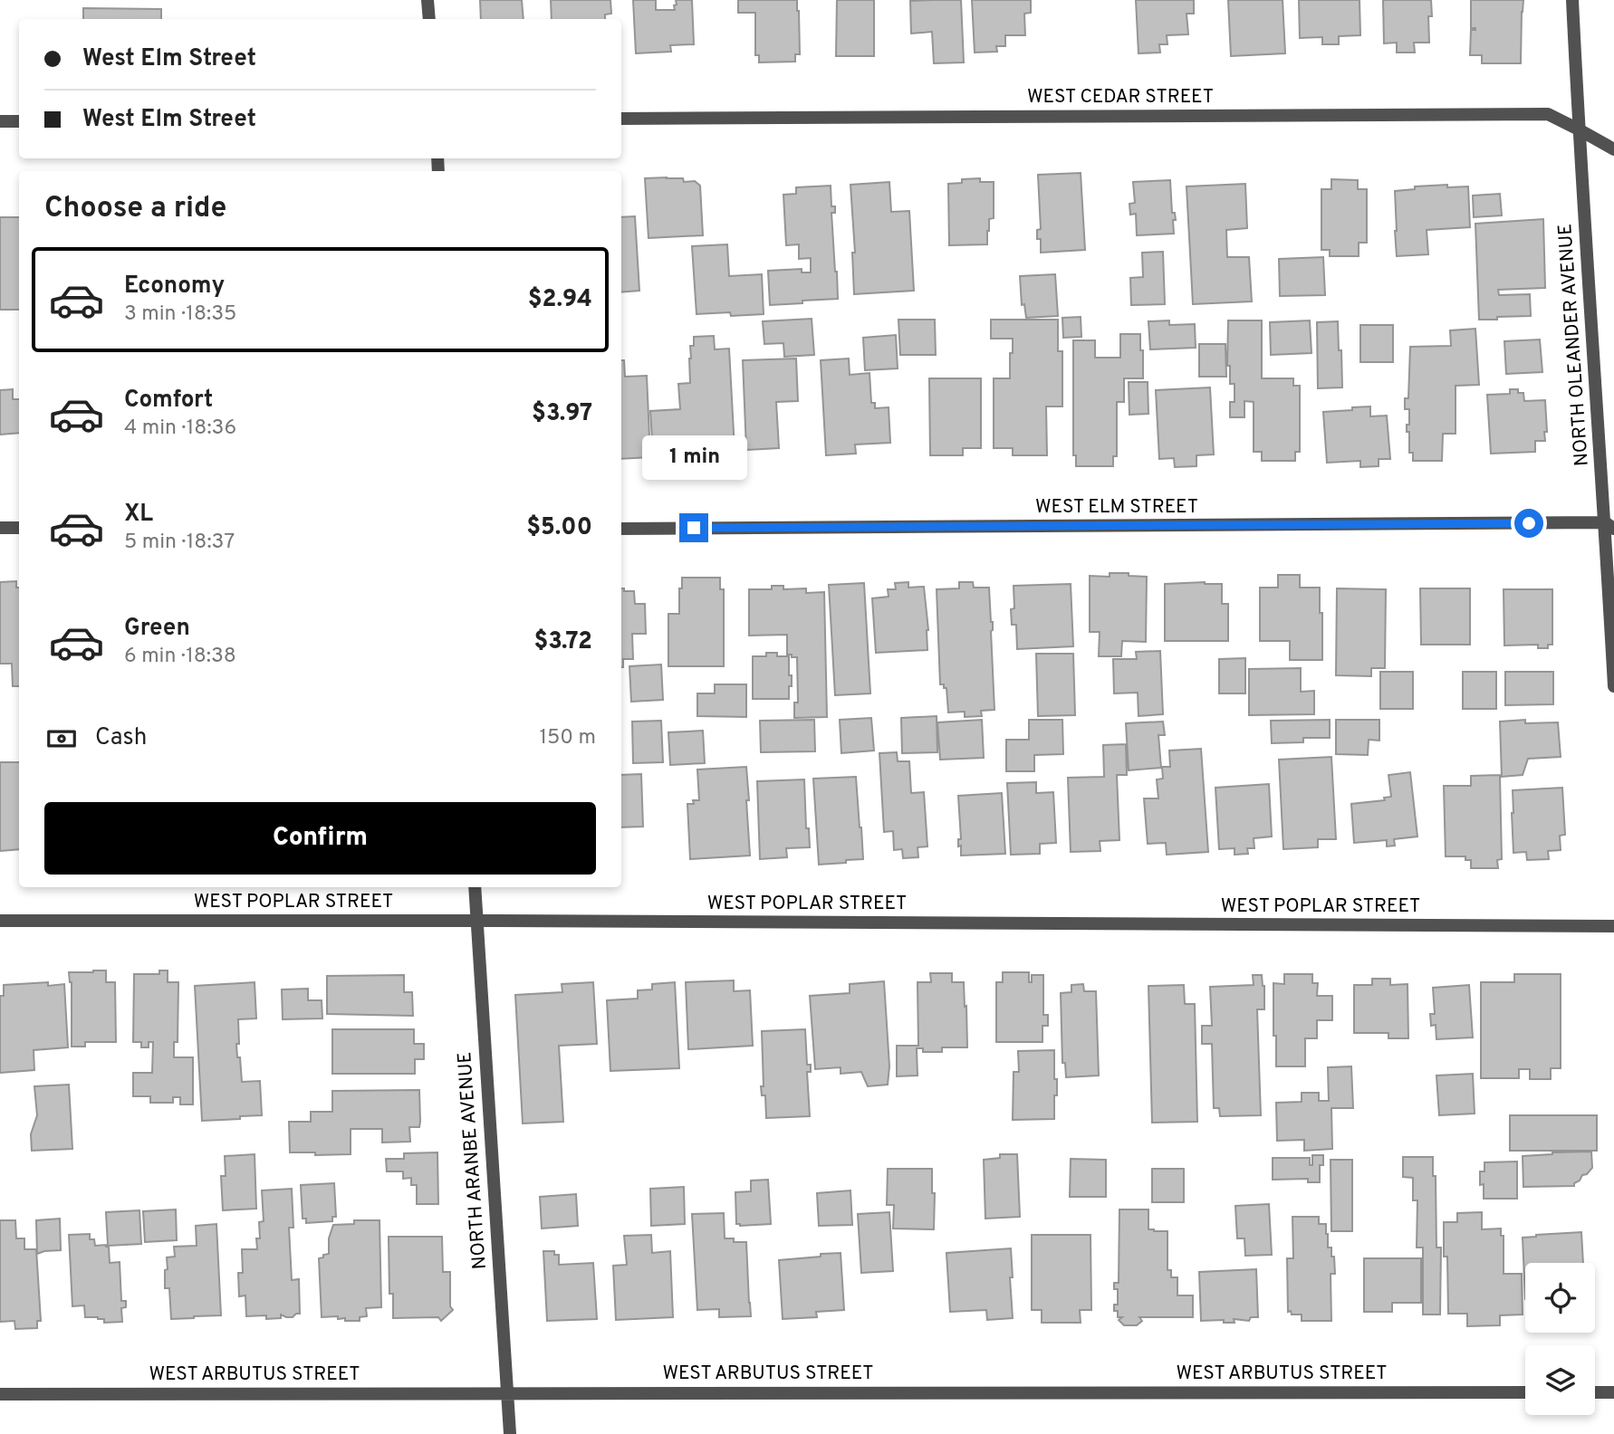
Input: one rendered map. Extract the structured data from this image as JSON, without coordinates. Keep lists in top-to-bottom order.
{
  "streets": {
    "street": [
      "WEST CEDAR STREET",
      "NORTH OLEANDER AVENUE",
      "WEST ELM STREET",
      "WEST POPLAR STREET",
      "NORTH ARANBE AVENUE",
      "WEST ARBUTUS STREET"
    ]
  },
  "crossings": [
    ["WEST CEDAR STREET", "NORTH OLEANDER AVENUE"],
    ["NORTH OLEANDER AVENUE", "WEST ELM STREET"],
    ["WEST POPLAR STREET", "NORTH ARANBE AVENUE"],
    ["NORTH ARANBE AVENUE", "WEST ARBUTUS STREET"]
  ],
  "page": {
    "banner": ["West Elm Street", "West Elm Street"],
    "heading": "Choose a ride",
    "list": [
      {
        "name": "Economy",
        "note": "3 min · 18:35",
        "value": "$2.94"
      },
      {
        "name": "Comfort",
        "note": "4 min · 18:36",
        "value": "$3.97"
      },
      {
        "name": "XL",
        "note": "5 min · 18:37",
        "value": "$5.00"
      },
      {
        "name": "Green",
        "note": "6 min · 18:38",
        "value": "$3.72"
      }
    ],
    "bubble": "1 min",
    "pay": ["Cash", "150 m"],
    "buttons": "Confirm"
  }
}
